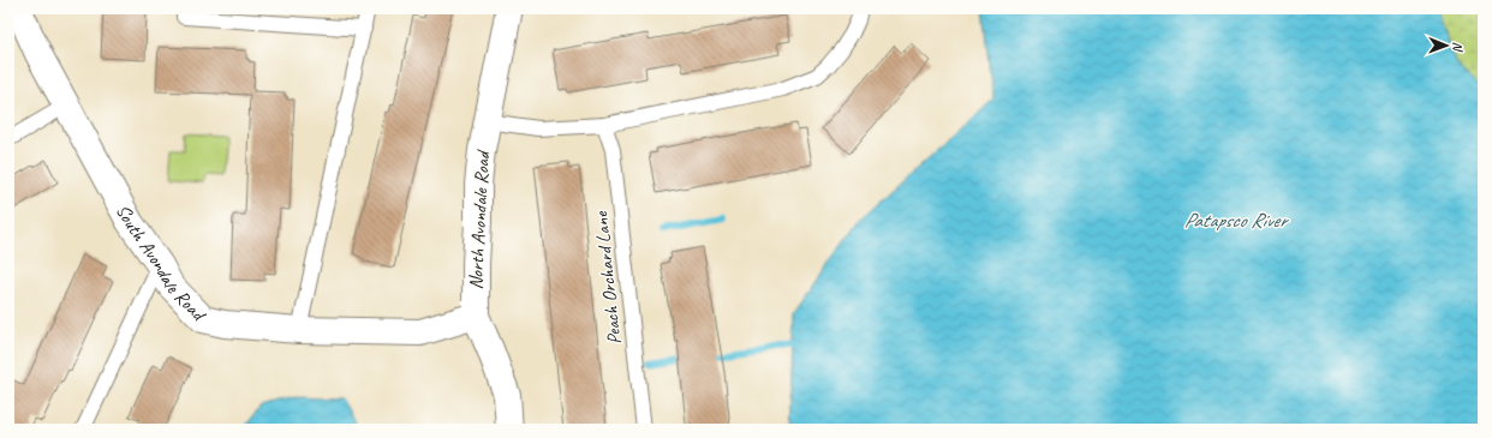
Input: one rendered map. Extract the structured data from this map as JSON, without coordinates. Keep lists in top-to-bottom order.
{
  "streets": {
    "street": ["North Avondale Road", "South Avondale Road"],
    "lane": ["Peach Orchard Lane"]
  },
  "crossings": [
    ["North Avondale Road", "South Avondale Road"]
  ],
  "water": ["Patapsco River"],
  "north": "right"
}
